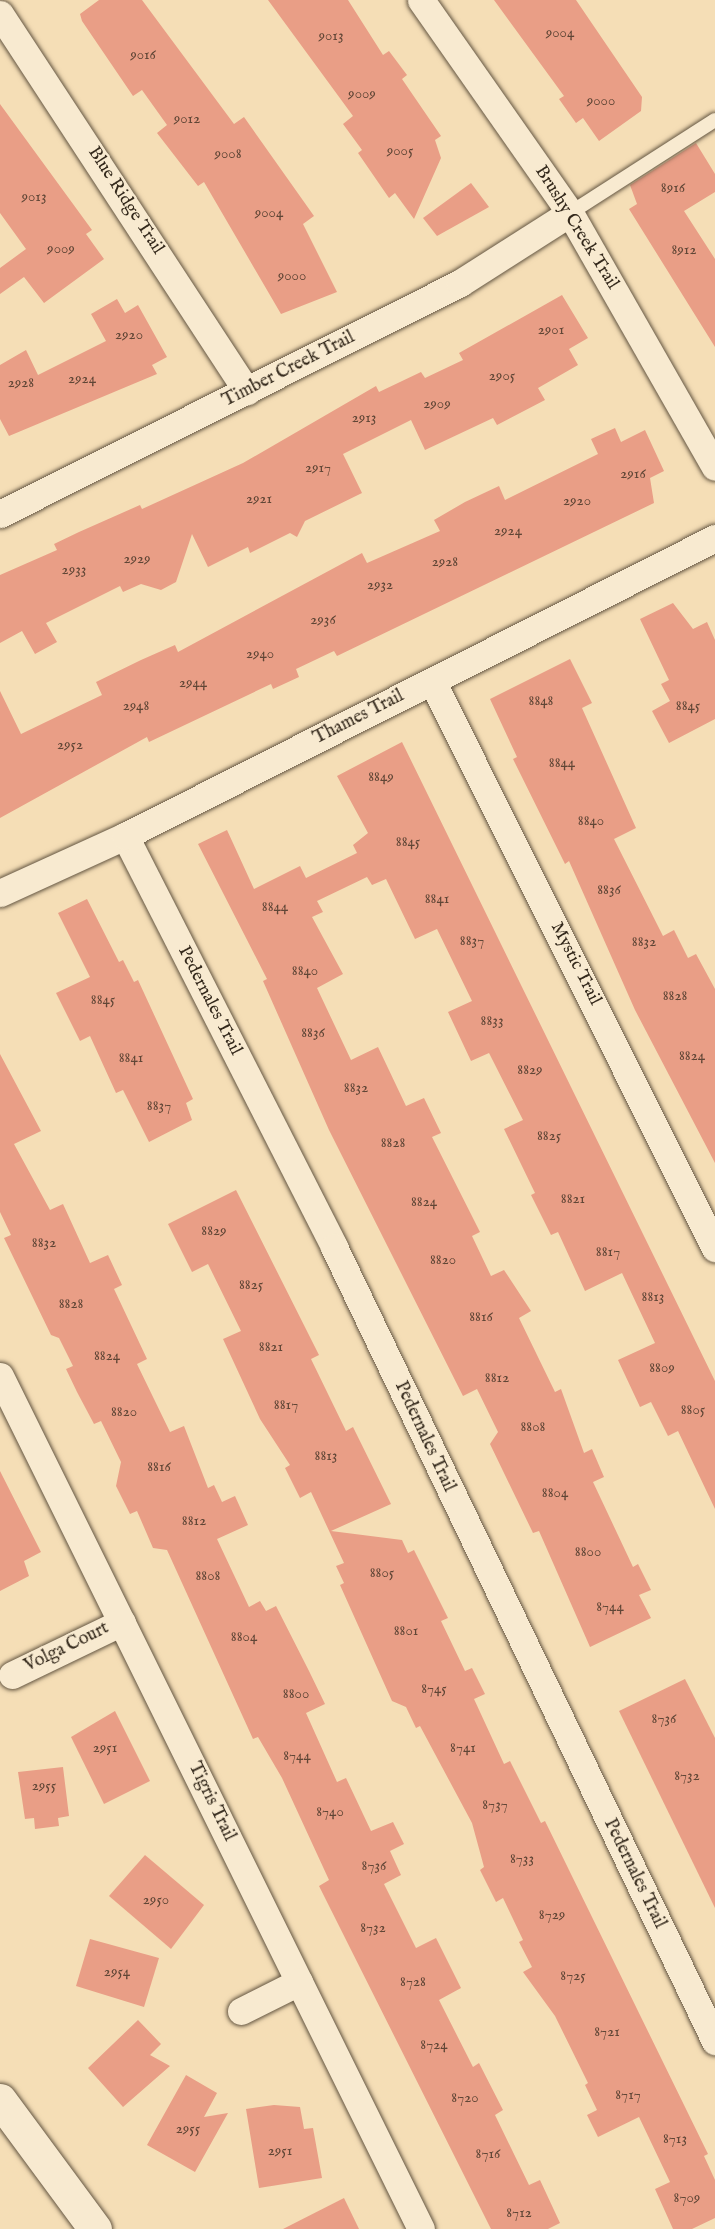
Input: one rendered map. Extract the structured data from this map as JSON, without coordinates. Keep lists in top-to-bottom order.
{
  "streets": {
    "street": [
      "Blue Ridge Trail",
      "Brushy Creek Trail",
      "Timber Creek Trail",
      "Thames Trail",
      "Mystic Trail",
      "Pedernales Trail",
      "Volga Court",
      "Tigris Trail"
    ]
  },
  "crossings": [
    ["Blue Ridge Trail", "Timber Creek Trail"],
    ["Brushy Creek Trail", "Timber Creek Trail"],
    ["Thames Trail", "Mystic Trail"],
    ["Thames Trail", "Pedernales Trail"],
    ["Volga Court", "Tigris Trail"]
  ],
  "house_numbers": [
    "9004",
    "9013",
    "9016",
    "9009",
    "9000",
    "9012",
    "9005",
    "9008",
    "8916",
    "9013",
    "9004",
    "9009",
    "8912",
    "9000",
    "2901",
    "2920",
    "2905",
    "2924",
    "2928",
    "2909",
    "2913",
    "2917",
    "2916",
    "2921",
    "2920",
    "2924",
    "2929",
    "2928",
    "2933",
    "2932",
    "2936",
    "2940",
    "2944",
    "8848",
    "2948",
    "8845",
    "2952",
    "8844",
    "8849",
    "8840",
    "8845",
    "8836",
    "8841",
    "8844",
    "8837",
    "8832",
    "8840",
    "8828",
    "8845",
    "8833",
    "8836",
    "8824",
    "8841",
    "8829",
    "8832",
    "8837",
    "8825",
    "8828",
    "8821",
    "8824",
    "8829",
    "8832",
    "8817",
    "8820",
    "8825",
    "8813",
    "8828",
    "8816",
    "8821",
    "8824",
    "8809",
    "8812",
    "8817",
    "8805",
    "8820",
    "8808",
    "8813",
    "8816",
    "8804",
    "8812",
    "8800",
    "8805",
    "8808",
    "8744",
    "8801",
    "8804",
    "8745",
    "8800",
    "8736",
    "2951",
    "8741",
    "8744",
    "8732",
    "2955",
    "8737",
    "8740",
    "8733",
    "8736",
    "2950",
    "8729",
    "8732",
    "2954",
    "8725",
    "8728",
    "8721",
    "8724",
    "8717",
    "8720",
    "2955",
    "8713",
    "2951",
    "8716",
    "8709",
    "8712"
  ]
}
